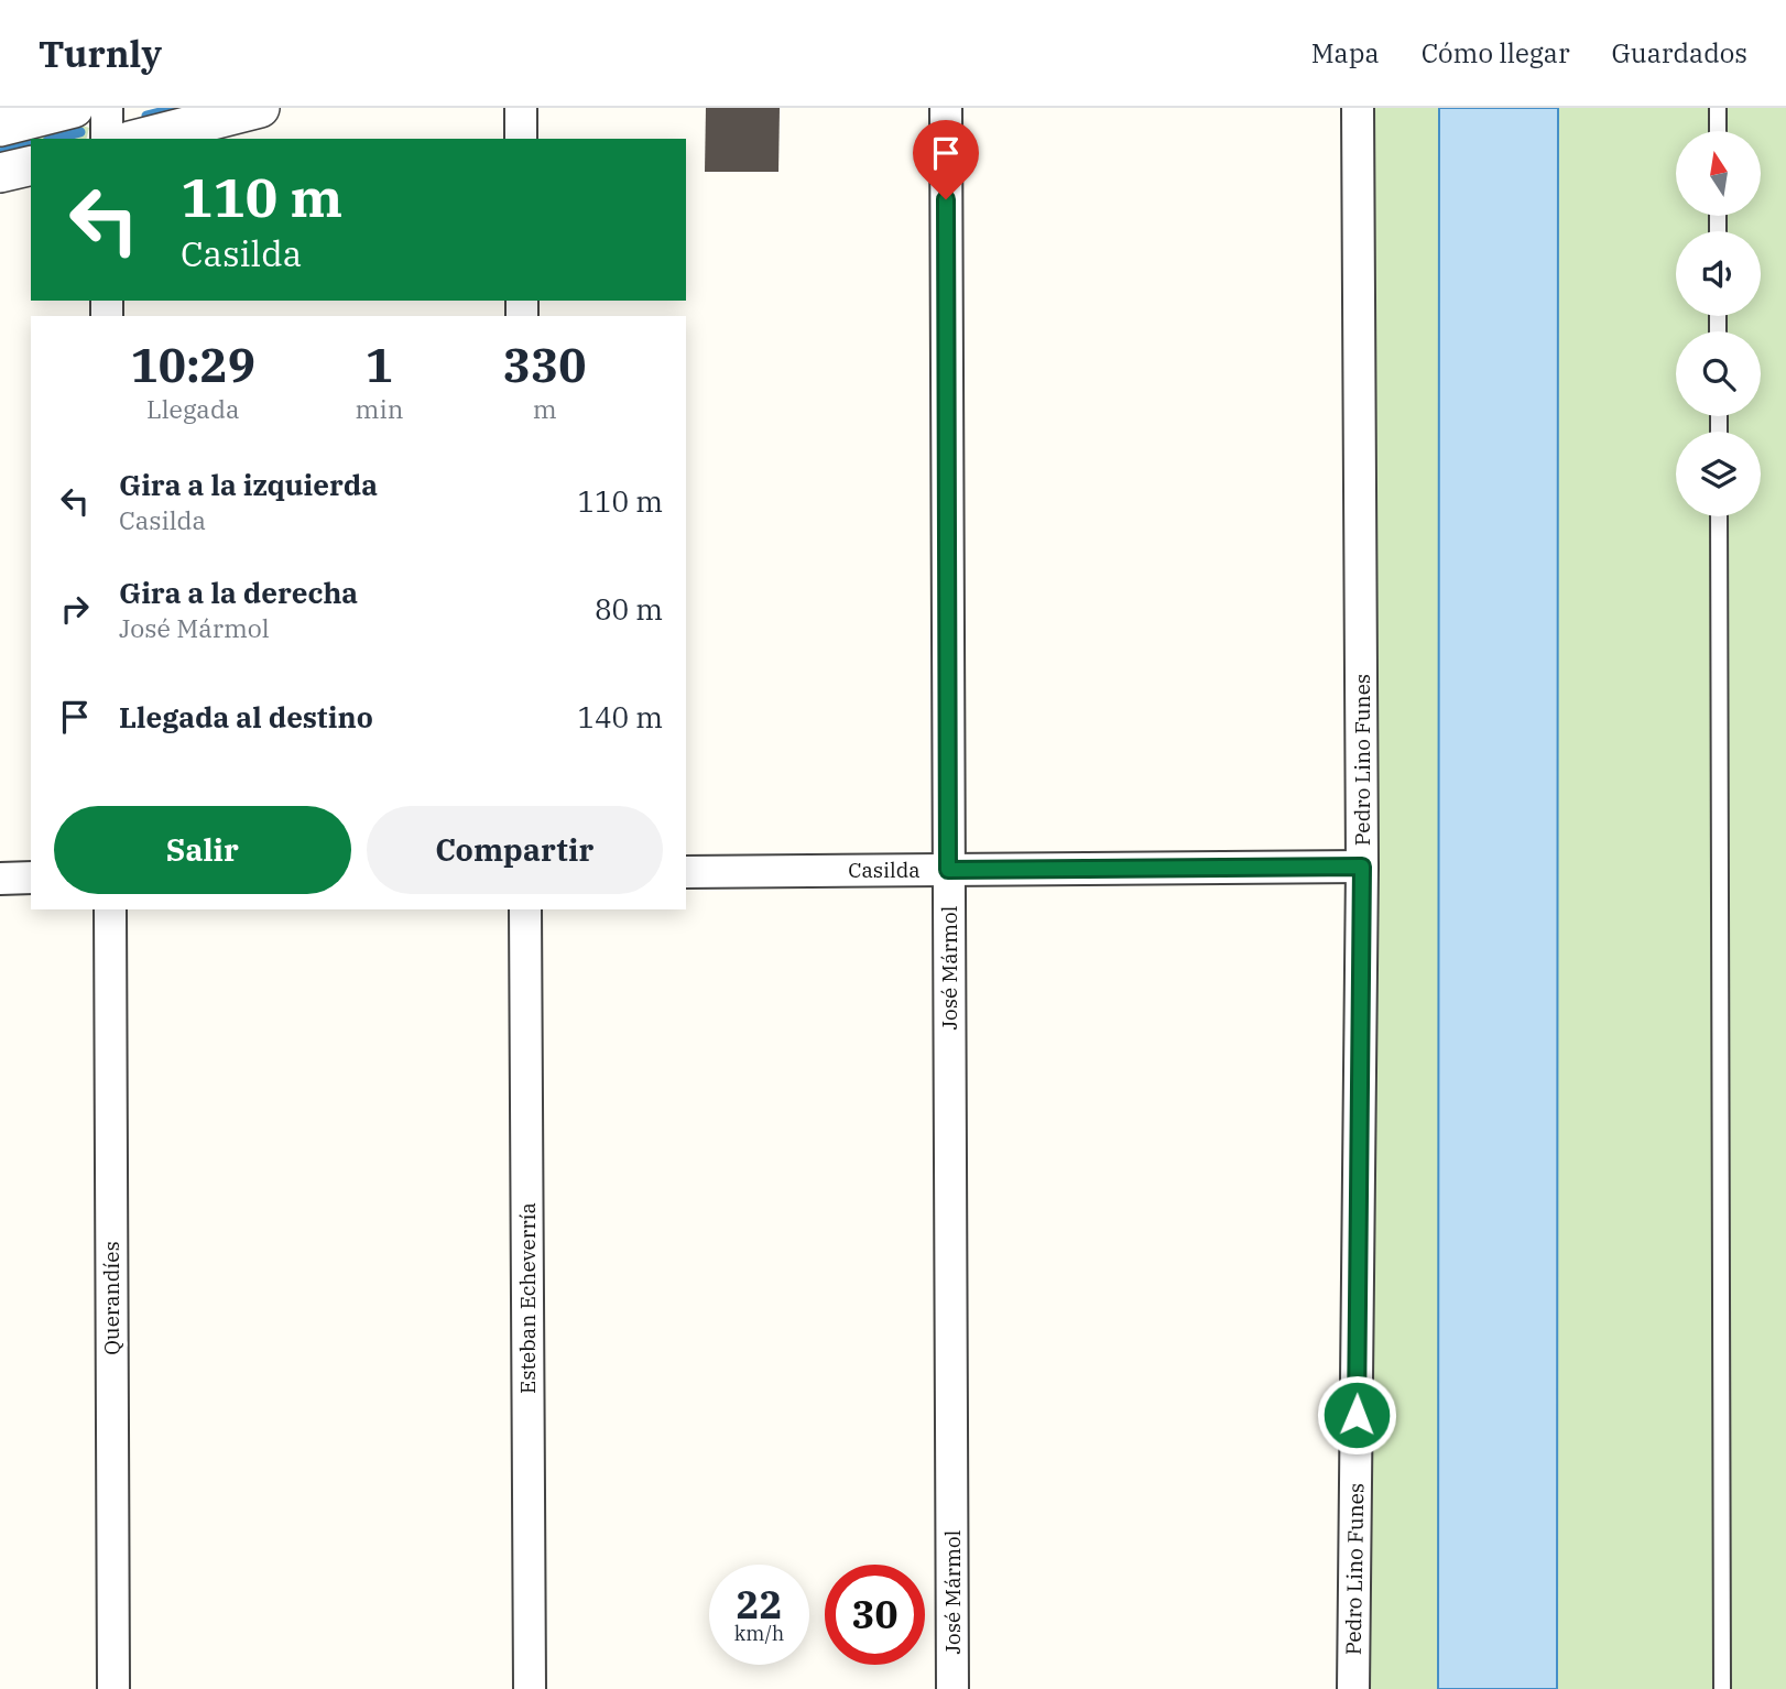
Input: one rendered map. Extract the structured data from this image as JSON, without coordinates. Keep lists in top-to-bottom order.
{
  "streets": {
    "street": [
      "Pedro Lino Funes",
      "Casilda",
      "José Mármol",
      "Querandíes",
      "Esteban Echeverría"
    ]
  },
  "crossings": [
    ["Pedro Lino Funes", "Casilda"],
    ["Casilda", "José Mármol"]
  ],
  "north": "top",
  "page": {
    "header": "Turnly",
    "nav": ["Mapa", "Cómo llegar", "Guardados"],
    "turn": ["110 m", "Casilda"],
    "eta": [
      "10:29",
      "Llegada",
      "1",
      "min",
      "330",
      "m"
    ],
    "list": [
      {
        "name": "Gira a la izquierda",
        "note": "Casilda",
        "value": "110 m"
      },
      {
        "name": "Gira a la derecha",
        "note": "José Mármol",
        "value": "80 m"
      },
      {
        "name": "Llegada al destino",
        "value": "140 m"
      }
    ],
    "buttons": ["Salir", "Compartir"],
    "speed": "22 km/h",
    "limit": "30"
  }
}
